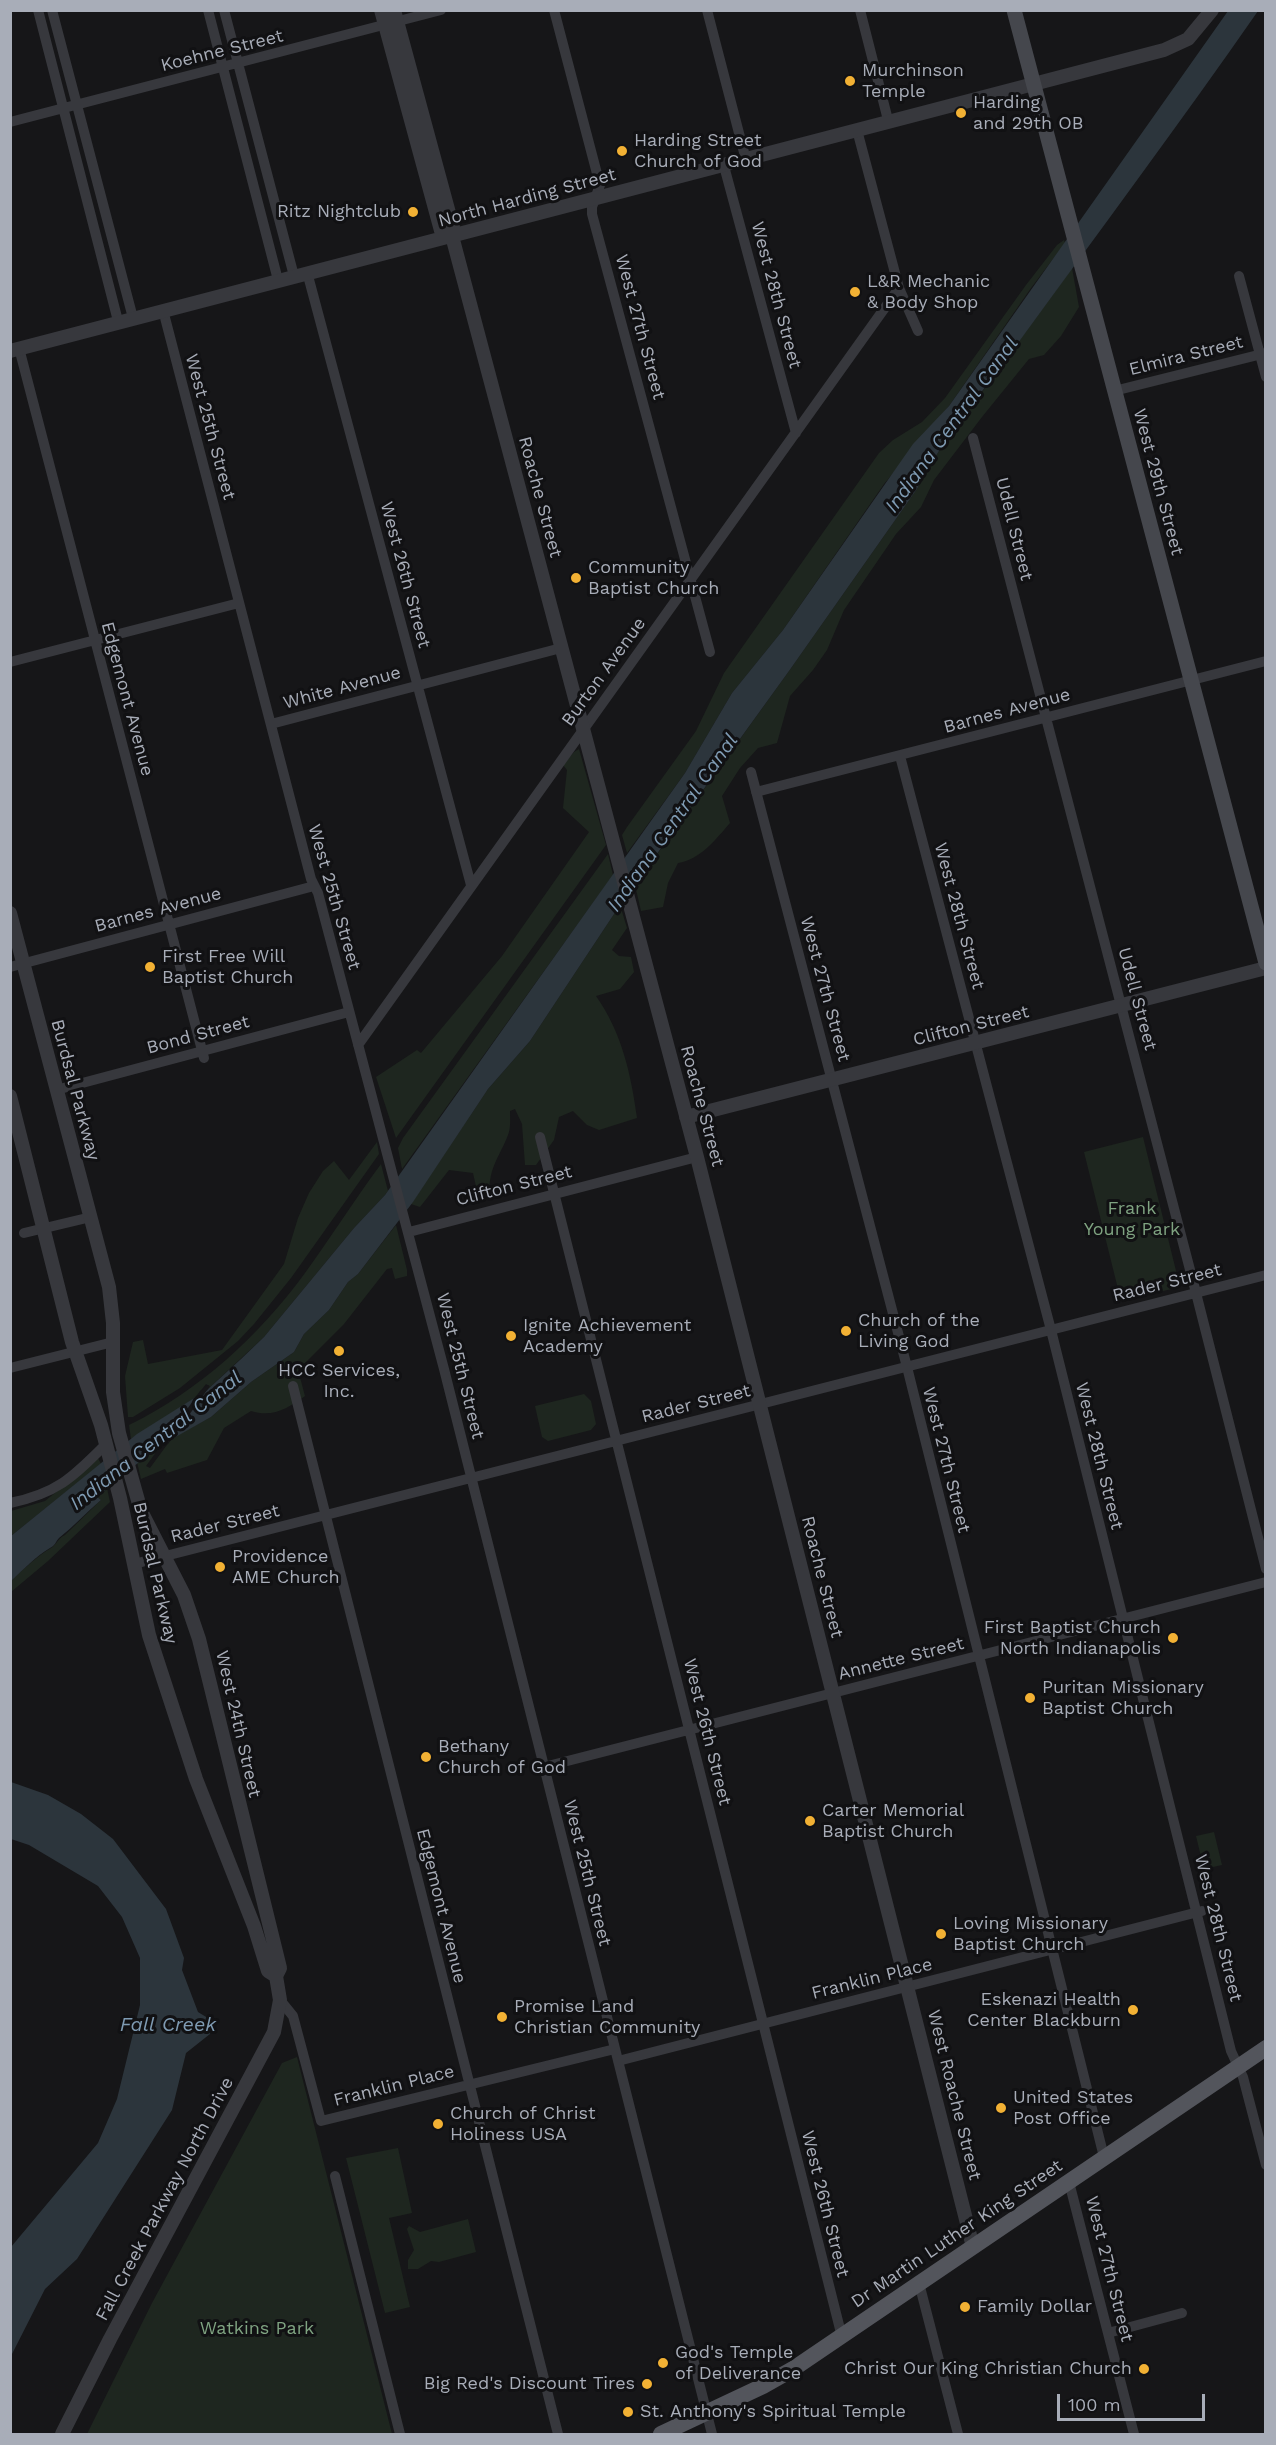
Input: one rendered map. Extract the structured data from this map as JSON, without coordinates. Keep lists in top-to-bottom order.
{
  "streets": {
    "main road": ["West 29th Street", "Dr Martin Luther King Street"],
    "street": [
      "Koehne Street",
      "North Harding Street",
      "West 28th Street",
      "West 27th Street",
      "Elmira Street",
      "West 25th Street",
      "Roache Street",
      "Udell Street",
      "West 26th Street",
      "Burton Avenue",
      "White Avenue",
      "Edgemont Avenue",
      "Barnes Avenue",
      "Clifton Street",
      "Bond Street",
      "Burdsal Parkway",
      "Rader Street",
      "Annette Street",
      "West 24th Street",
      "Franklin Place",
      "West Roache Street",
      "Fall Creek Parkway North Drive"
    ]
  },
  "crossings": [
    ["Koehne Street", "Roache Street"],
    ["Koehne Street", "West 26th Street"],
    ["North Harding Street", "West 28th Street"],
    ["North Harding Street", "West 27th Street"],
    ["North Harding Street", "West 25th Street"],
    ["North Harding Street", "West 29th Street"],
    ["North Harding Street", "Roache Street"],
    ["North Harding Street", "West 26th Street"],
    ["North Harding Street", "Edgemont Avenue"],
    ["West 28th Street", "Burton Avenue"],
    ["West 28th Street", "Barnes Avenue"],
    ["West 28th Street", "Clifton Street"],
    ["West 28th Street", "Rader Street"],
    ["West 28th Street", "Annette Street"],
    ["West 28th Street", "Franklin Place"],
    ["West 28th Street", "Dr Martin Luther King Street"],
    ["West 27th Street", "Burton Avenue"],
    ["West 27th Street", "Barnes Avenue"],
    ["West 27th Street", "Clifton Street"],
    ["West 27th Street", "Rader Street"],
    ["West 27th Street", "Annette Street"],
    ["West 27th Street", "Franklin Place"],
    ["West 27th Street", "Dr Martin Luther King Street"],
    ["Elmira Street", "West 29th Street"],
    ["West 25th Street", "Burton Avenue"],
    ["West 25th Street", "White Avenue"],
    ["West 25th Street", "Barnes Avenue"],
    ["West 25th Street", "Clifton Street"],
    ["West 25th Street", "Bond Street"],
    ["West 25th Street", "Rader Street"],
    ["West 25th Street", "Annette Street"],
    ["West 25th Street", "Franklin Place"],
    ["West 25th Street", "Dr Martin Luther King Street"],
    ["West 29th Street", "Barnes Avenue"],
    ["Roache Street", "Burton Avenue"],
    ["Roache Street", "White Avenue"],
    ["Roache Street", "Clifton Street"],
    ["Roache Street", "Rader Street"],
    ["Roache Street", "Annette Street"],
    ["Roache Street", "Franklin Place"],
    ["Roache Street", "West Roache Street"],
    ["Udell Street", "Barnes Avenue"],
    ["Udell Street", "Clifton Street"],
    ["Udell Street", "Rader Street"],
    ["West 26th Street", "Burton Avenue"],
    ["West 26th Street", "White Avenue"],
    ["West 26th Street", "Clifton Street"],
    ["West 26th Street", "Rader Street"],
    ["West 26th Street", "Annette Street"],
    ["West 26th Street", "Franklin Place"],
    ["West 26th Street", "Dr Martin Luther King Street"],
    ["Edgemont Avenue", "Barnes Avenue"],
    ["Edgemont Avenue", "Bond Street"],
    ["Edgemont Avenue", "Rader Street"],
    ["Edgemont Avenue", "Franklin Place"],
    ["Barnes Avenue", "Burdsal Parkway"],
    ["Bond Street", "Burdsal Parkway"],
    ["Burdsal Parkway", "Rader Street"],
    ["Burdsal Parkway", "West 24th Street"],
    ["Burdsal Parkway", "Fall Creek Parkway North Drive"],
    ["Rader Street", "West 24th Street"],
    ["West 24th Street", "Fall Creek Parkway North Drive"],
    ["Franklin Place", "West Roache Street"],
    ["Franklin Place", "Fall Creek Parkway North Drive"],
    ["West Roache Street", "Dr Martin Luther King Street"]
  ],
  "water": ["Indiana Central Canal", "Fall Creek"],
  "parks": ["Frank Young Park", "Watkins Park"],
  "places": [
    "Murchinson Temple",
    "Harding and 29th OB",
    "Harding Street Church of God",
    "Ritz Nightclub",
    "L&R Mechanic & Body Shop",
    "Community Baptist Church",
    "First Free Will Baptist Church",
    "Church of the Living God",
    "Ignite Achievement Academy",
    "HCC Services, Inc.",
    "Providence AME Church",
    "First Baptist Church North Indianapolis",
    "Puritan Missionary Baptist Church",
    "Bethany Church of God",
    "Carter Memorial Baptist Church",
    "Loving Missionary Baptist Church",
    "Eskenazi Health Center Blackburn",
    "Promise Land Christian Community",
    "United States Post Office",
    "Church of Christ Holiness USA",
    "Family Dollar",
    "God's Temple of Deliverance",
    "Christ Our King Christian Church",
    "Big Red's Discount Tires",
    "St. Anthony's Spiritual Temple"
  ],
  "scale_bar": "100 m"
}
